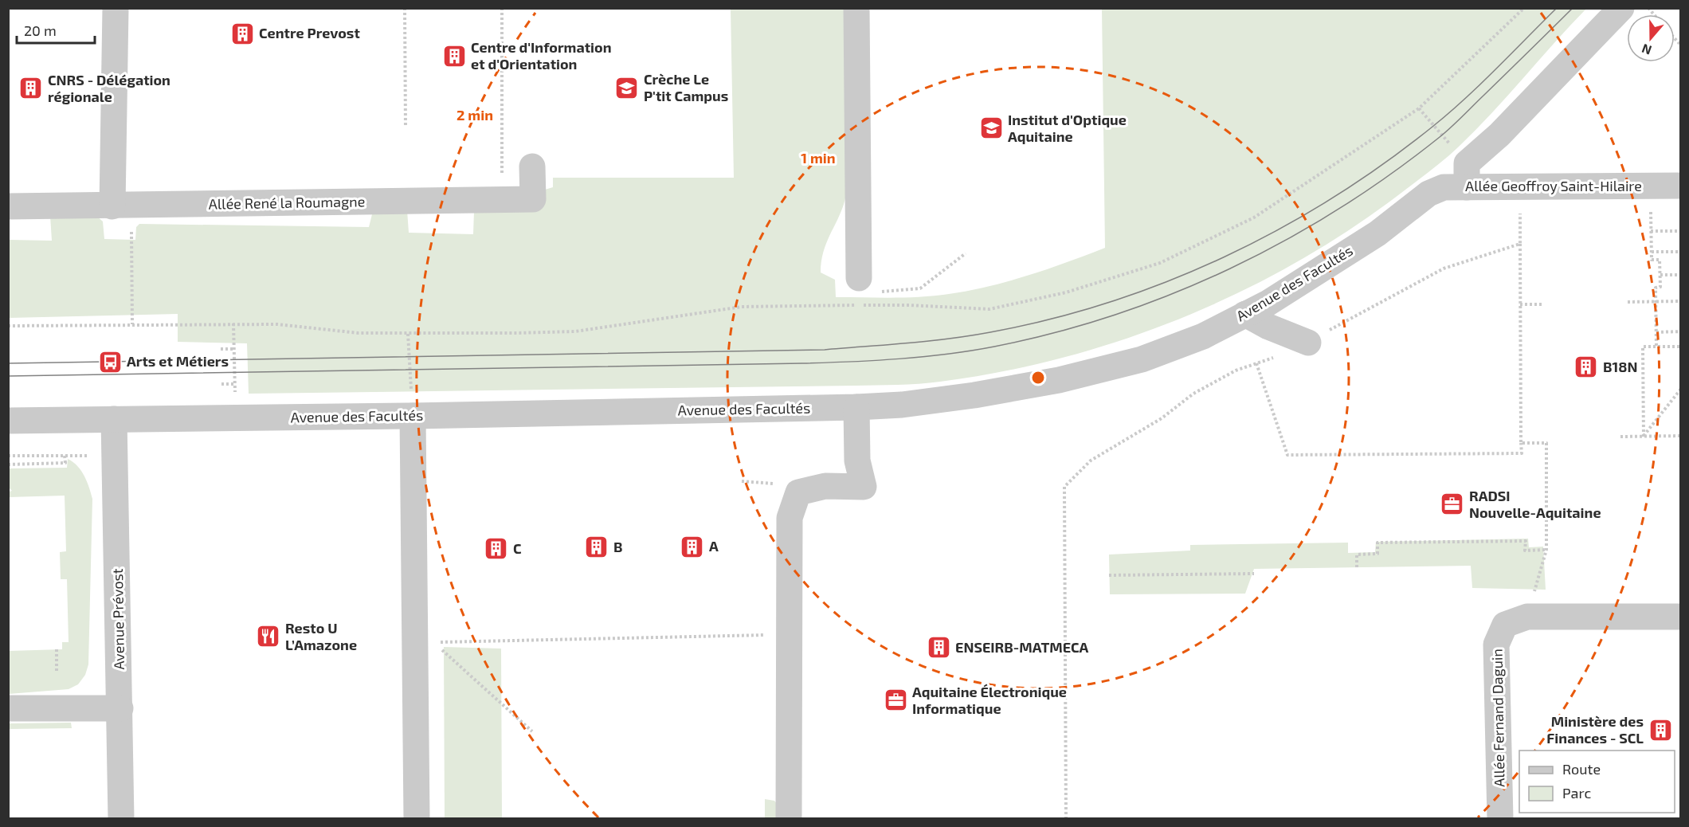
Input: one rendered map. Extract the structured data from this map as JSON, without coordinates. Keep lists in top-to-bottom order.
{
  "streets": {
    "street": [
      "Allée Geoffroy Saint-Hilaire",
      "Allée René la Roumagne",
      "Avenue des Facultés",
      "Avenue Prévost",
      "Allée Fernand Daguin"
    ]
  },
  "crossings": [
    ["Allée Geoffroy Saint-Hilaire", "Avenue des Facultés"],
    ["Avenue des Facultés", "Avenue Prévost"]
  ],
  "places": {
    "building": [
      "Centre Prevost",
      "Centre d'Information et d'Orientation",
      "CNRS - Délégation régionale",
      "B18N",
      "A",
      "B",
      "C",
      "ENSEIRB-MATMECA",
      "Ministère des Finances - SCL"
    ],
    "school or university": ["Crèche Le P'tit Campus", "Institut d'Optique Aquitaine"],
    "bus stop": ["Arts et Métiers"],
    "office": ["RADSI Nouvelle-Aquitaine", "Aquitaine Électronique Informatique"],
    "restaurant": ["Resto U L’Amazone"]
  },
  "legend": ["Route", "Parc"],
  "scale_bar": "20 m",
  "north": "bottom",
  "rings": ["2 min", "1 min"]
}
